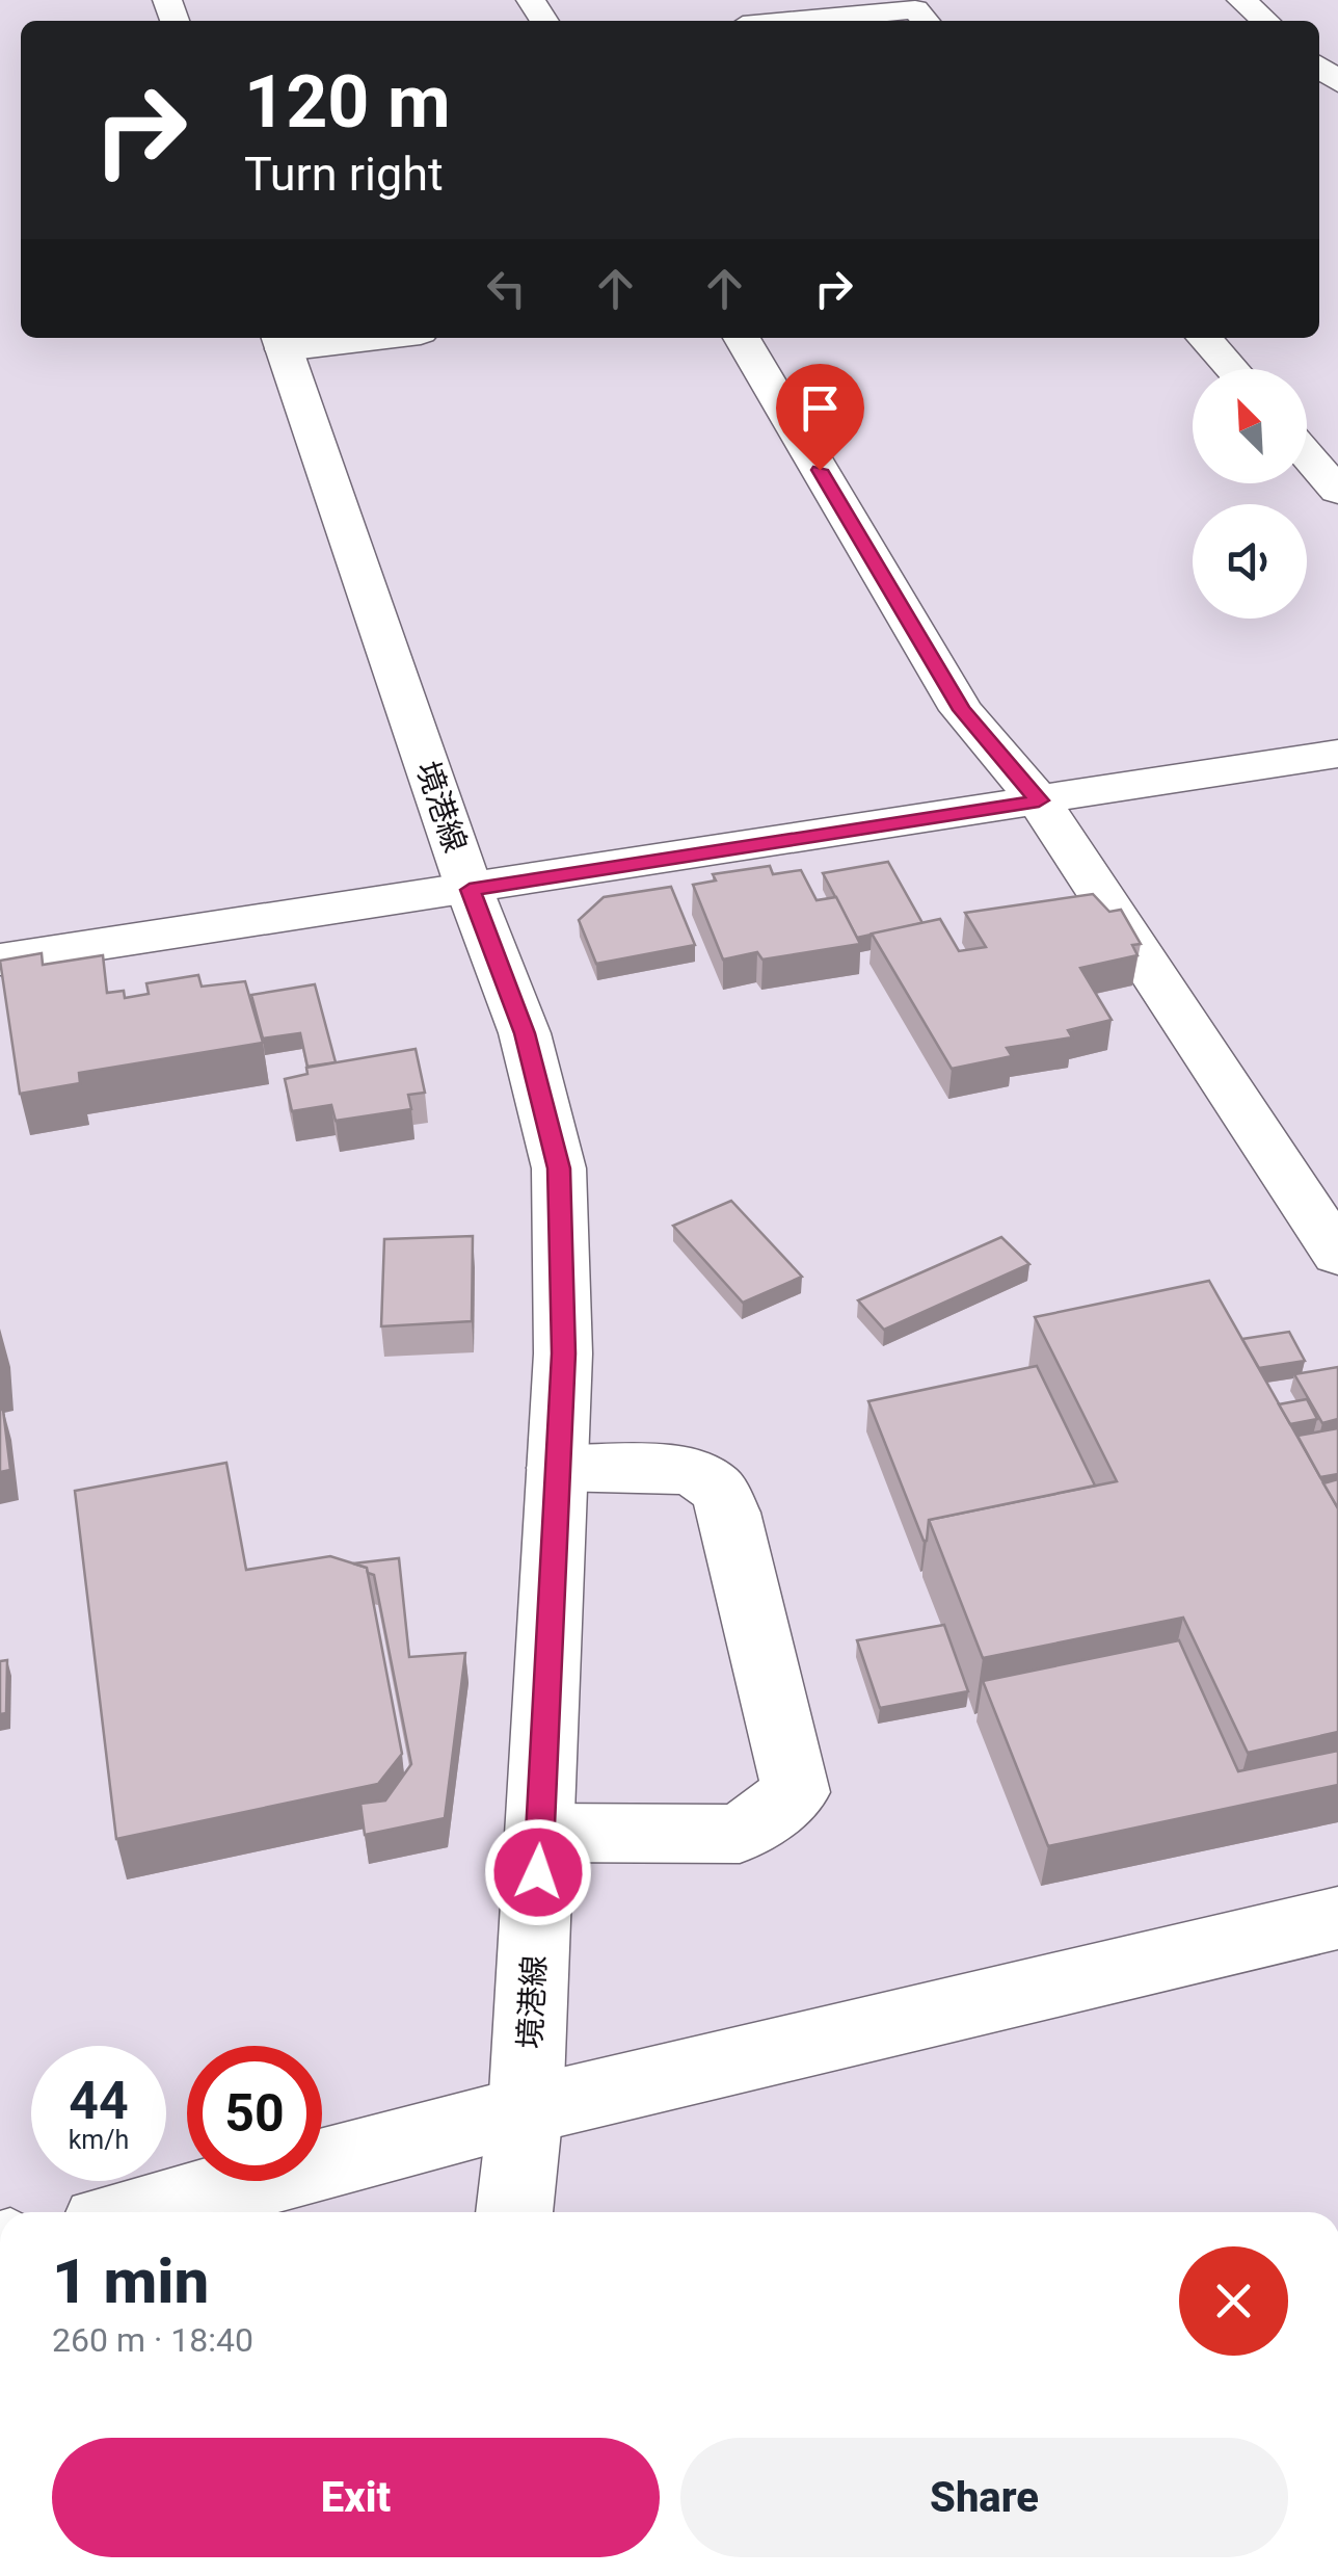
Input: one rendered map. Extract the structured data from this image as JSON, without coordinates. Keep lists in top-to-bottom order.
{
  "streets": {
    "street": ["境港線"]
  },
  "north": "top left",
  "page": {
    "turn": ["120 m", "Turn right"],
    "speed": "44 km/h",
    "limit": "50",
    "heading": ["1 min", "260 m · 18:40"],
    "buttons": ["Exit", "Share"]
  }
}
